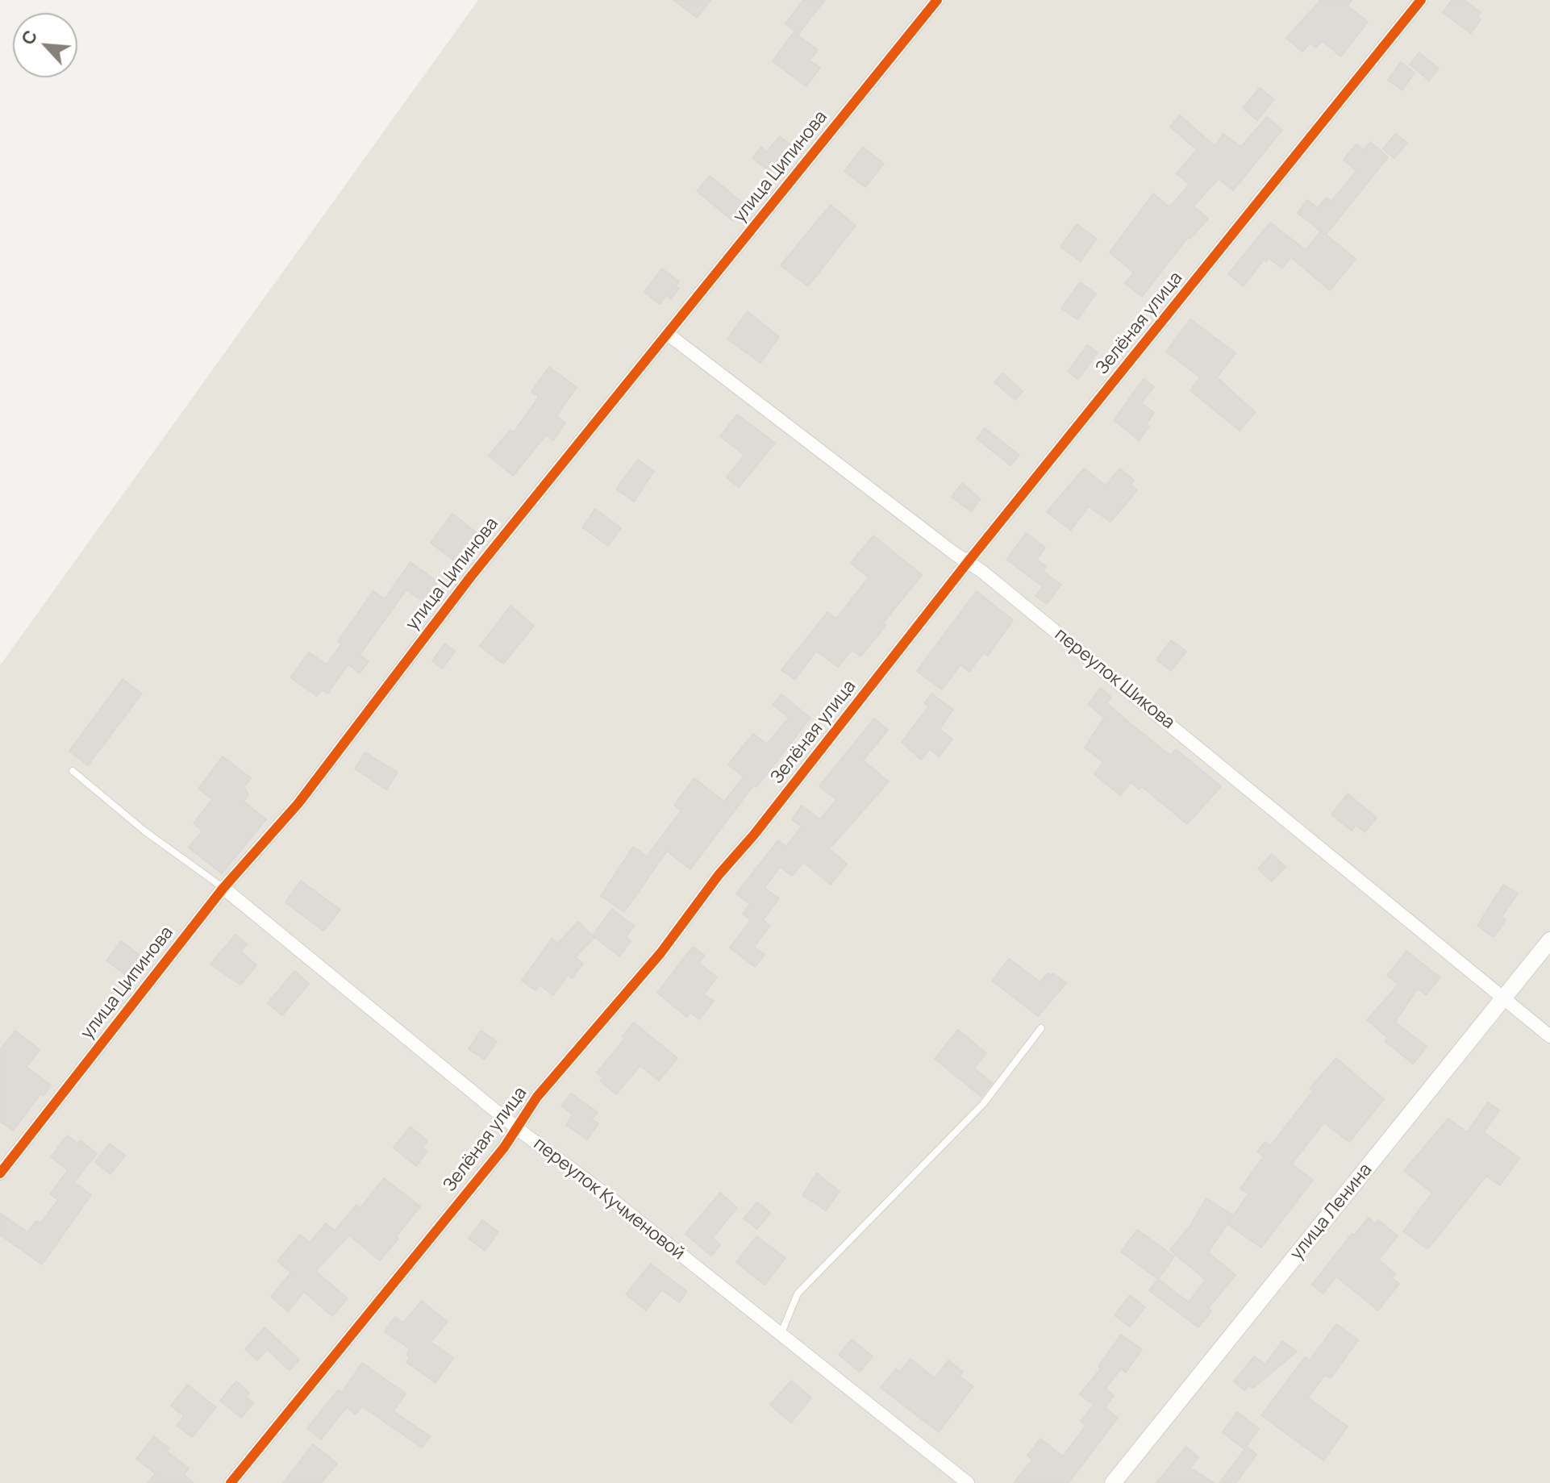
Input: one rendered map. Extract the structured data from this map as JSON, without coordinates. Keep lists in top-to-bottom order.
{
  "streets": {
    "street": [
      "улица Ципинова",
      "Зелёная улица",
      "переулок Шикова",
      "переулок Кучменовой",
      "улица Ленина"
    ]
  },
  "crossings": [
    ["улица Ципинова", "переулок Шикова"],
    ["улица Ципинова", "переулок Кучменовой"],
    ["Зелёная улица", "переулок Шикова"],
    ["Зелёная улица", "переулок Кучменовой"],
    ["переулок Шикова", "улица Ленина"]
  ],
  "north": "top left"
}
